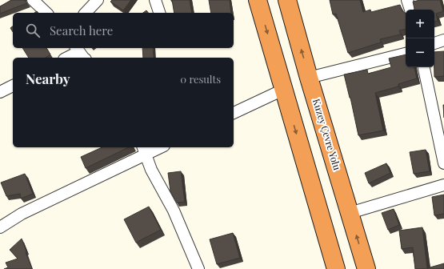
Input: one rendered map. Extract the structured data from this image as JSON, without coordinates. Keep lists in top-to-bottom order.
{
  "streets": {
    "highway": ["Kuzey Çevre Yolu"]
  },
  "page": {
    "map_buttons": ["+", "−"],
    "search": "Search here",
    "heading": ["Nearby", "0 results"]
  }
}
